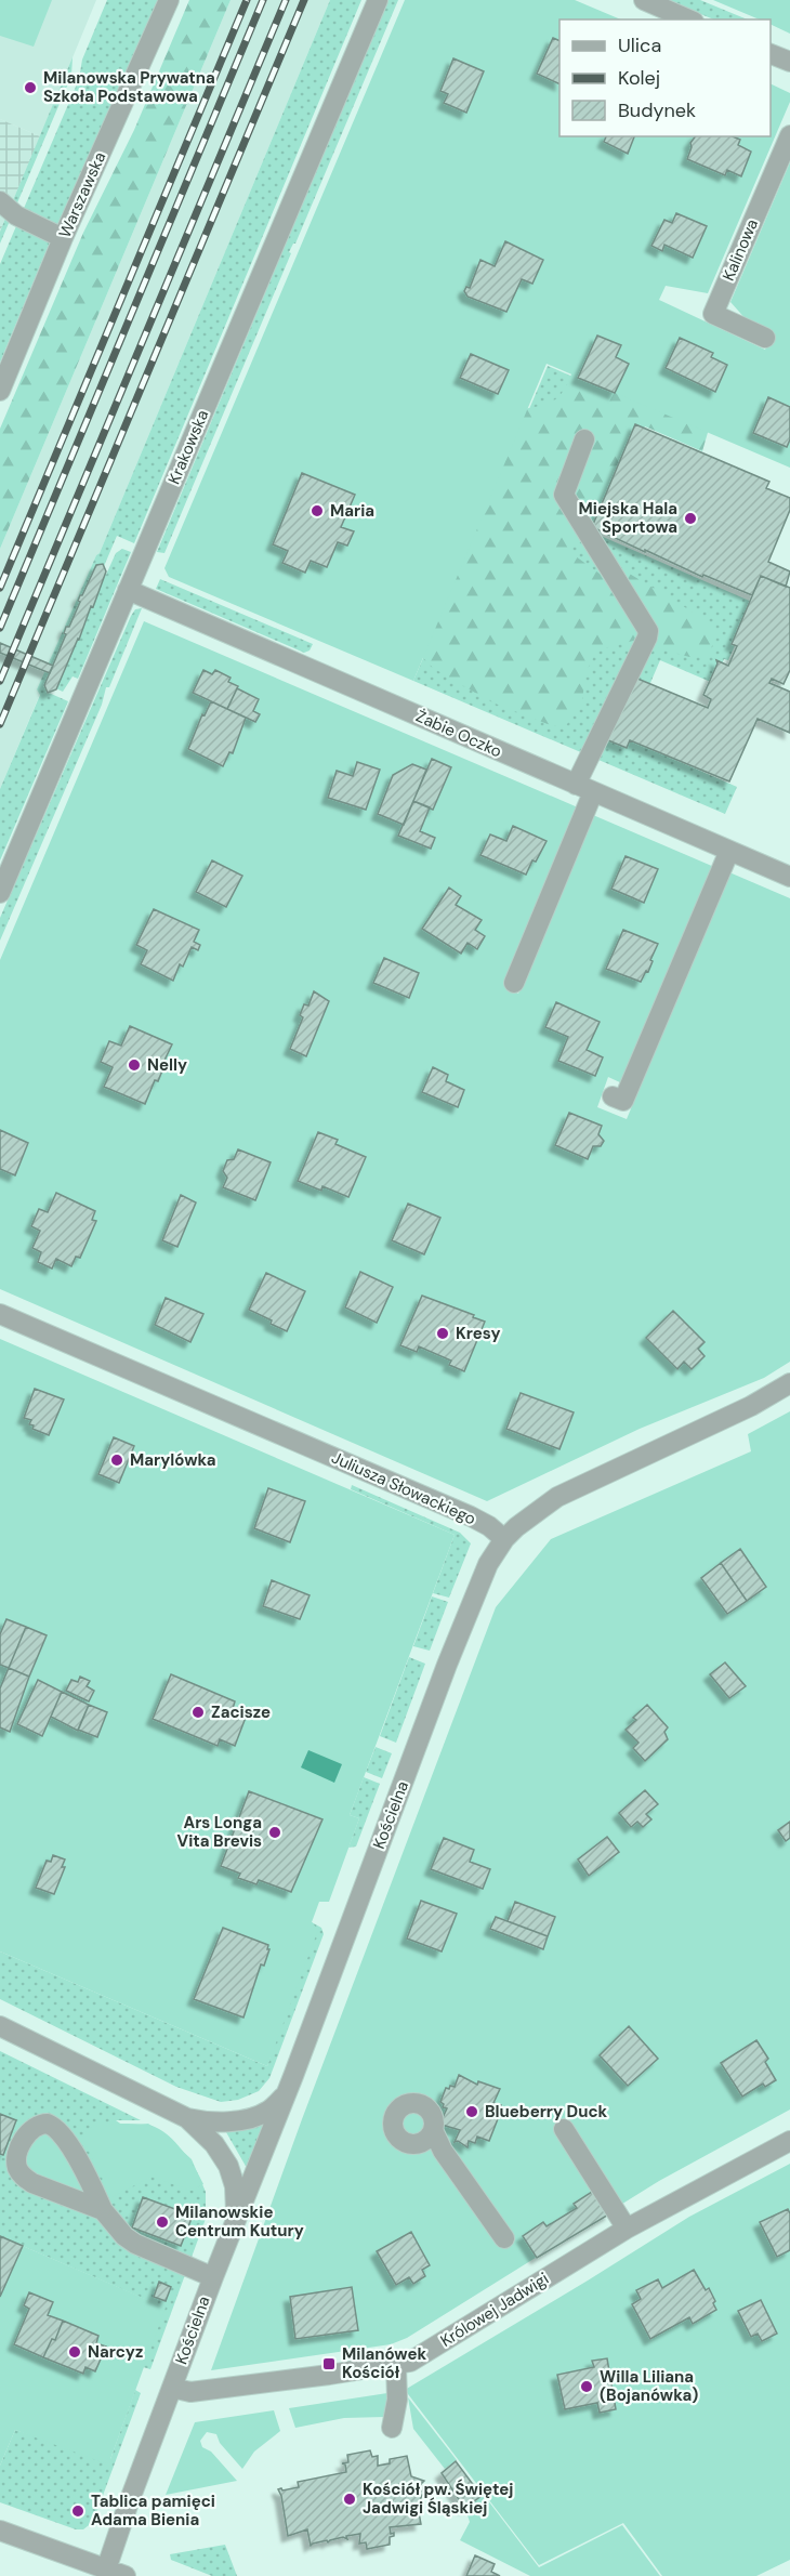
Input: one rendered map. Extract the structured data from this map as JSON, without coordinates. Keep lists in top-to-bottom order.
{
  "streets": {
    "street": [
      "Warszawska",
      "Kalinowa",
      "Krakowska",
      "Żabie Oczko",
      "Juliusza Słowackiego",
      "Kościelna",
      "Królowej Jadwigi"
    ]
  },
  "crossings": [
    ["Krakowska", "Żabie Oczko"],
    ["Juliusza Słowackiego", "Kościelna"],
    ["Kościelna", "Królowej Jadwigi"]
  ],
  "places": {
    "other": [
      "Milanowska Prywatna Szkoła Podstawowa",
      "Maria",
      "Miejska Hala Sportowa",
      "Nelly",
      "Kresy",
      "Marylówka",
      "Zacisze",
      "Ars Longa Vita Brevis",
      "Blueberry Duck",
      "Milanowskie Centrum Kutury",
      "Narcyz",
      "Willa Liliana (Bojanówka)",
      "Kościół pw. Świętej Jadwigi Śląskiej",
      "Tablica pamięci Adama Bienia"
    ],
    "transit": ["Milanówek Kościół"]
  },
  "legend": ["Ulica", "Kolej", "Budynek"]
}
